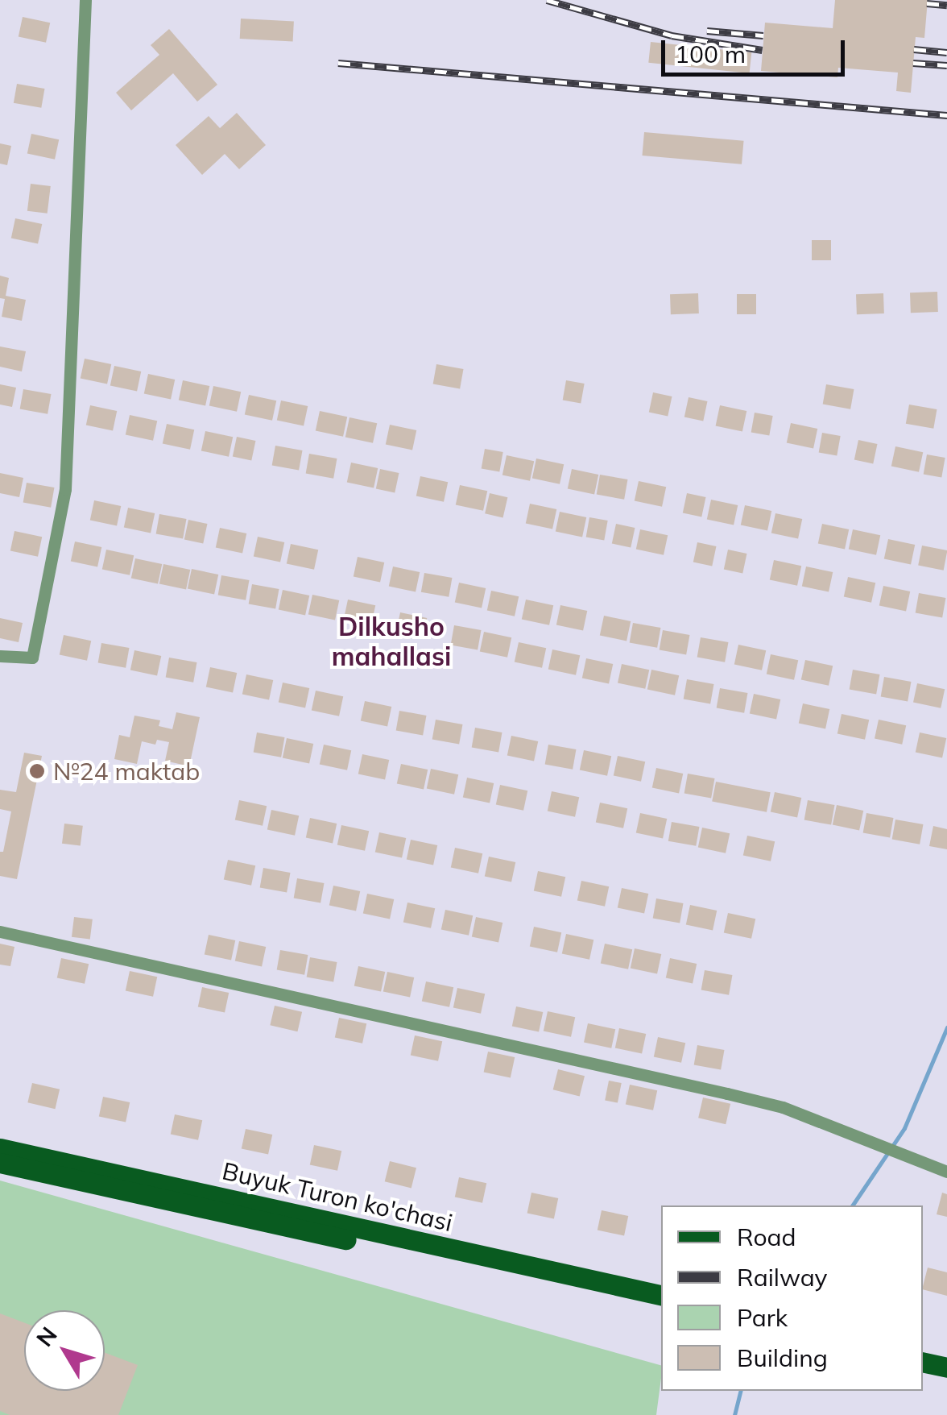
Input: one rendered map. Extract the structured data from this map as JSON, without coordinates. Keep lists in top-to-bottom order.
{
  "streets": {
    "main road": ["Buyuk Turon ko'chasi"]
  },
  "districts": ["Dilkusho mahallasi"],
  "places": ["№24 maktab"],
  "legend": [
    "Road",
    "Railway",
    "Park",
    "Building"
  ],
  "scale_bar": "100 m",
  "north": "top left"
}
